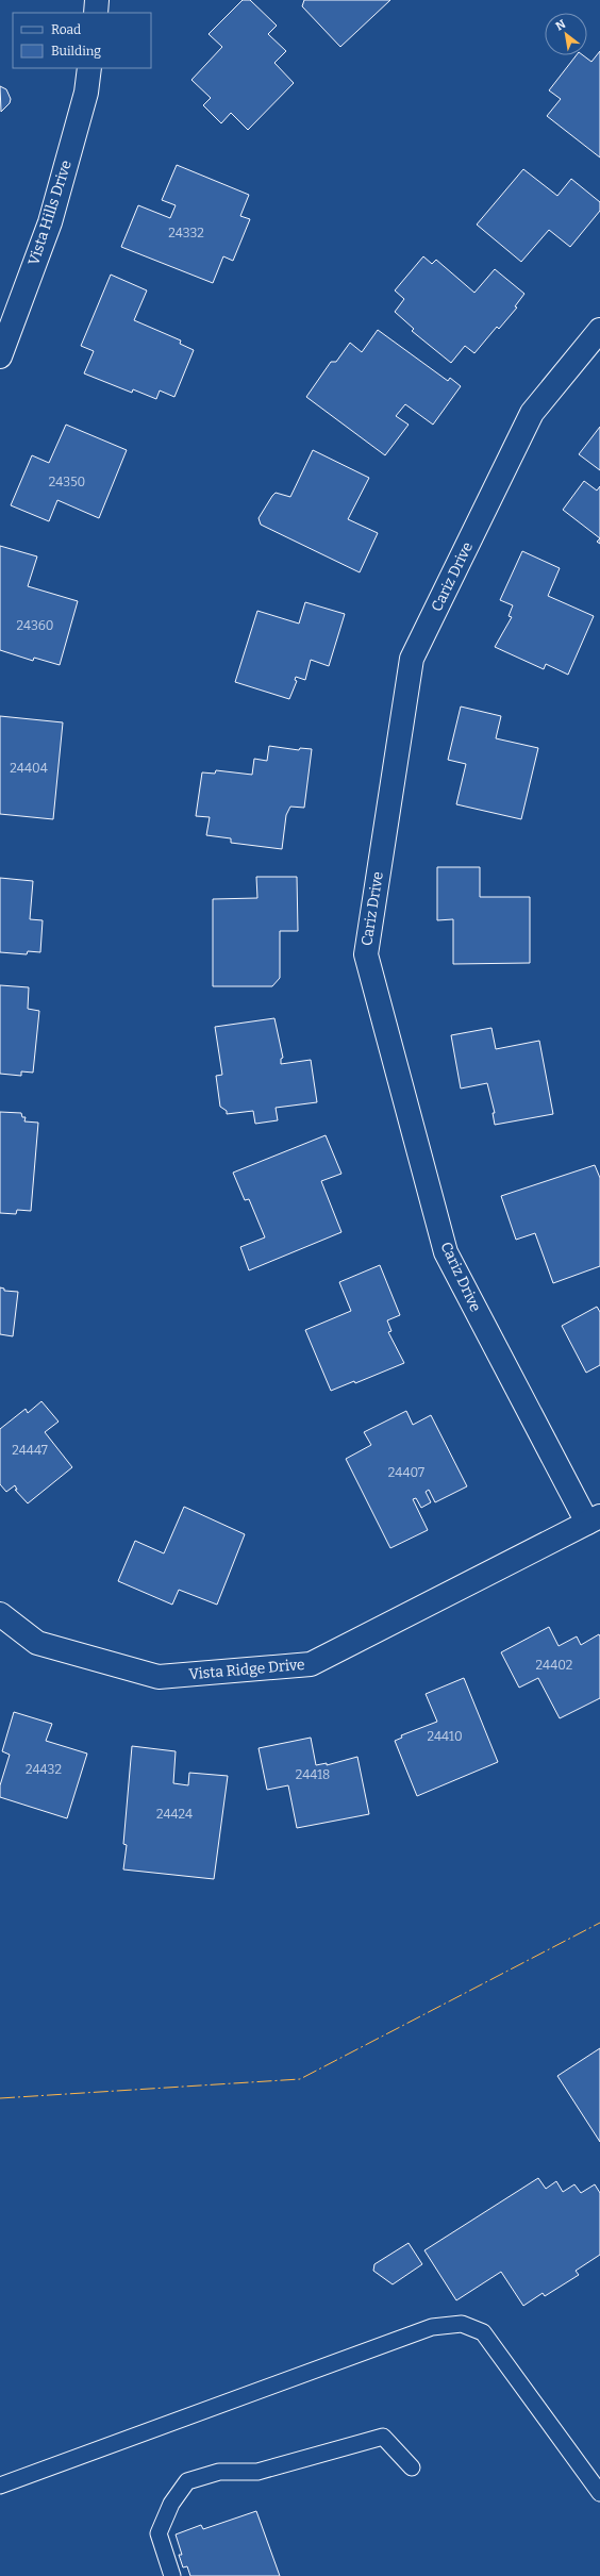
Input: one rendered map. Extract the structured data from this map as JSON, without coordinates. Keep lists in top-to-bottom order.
{
  "streets": {
    "street": ["Vista Hills Drive", "Cariz Drive", "Vista Ridge Drive"]
  },
  "crossings": [
    ["Cariz Drive", "Vista Ridge Drive"]
  ],
  "house_numbers": [
    "24332",
    "24350",
    "24360",
    "24404",
    "24447",
    "24407",
    "24402",
    "24410",
    "24432",
    "24418",
    "24424"
  ],
  "legend": ["Road", "Building"],
  "north": "top left"
}
